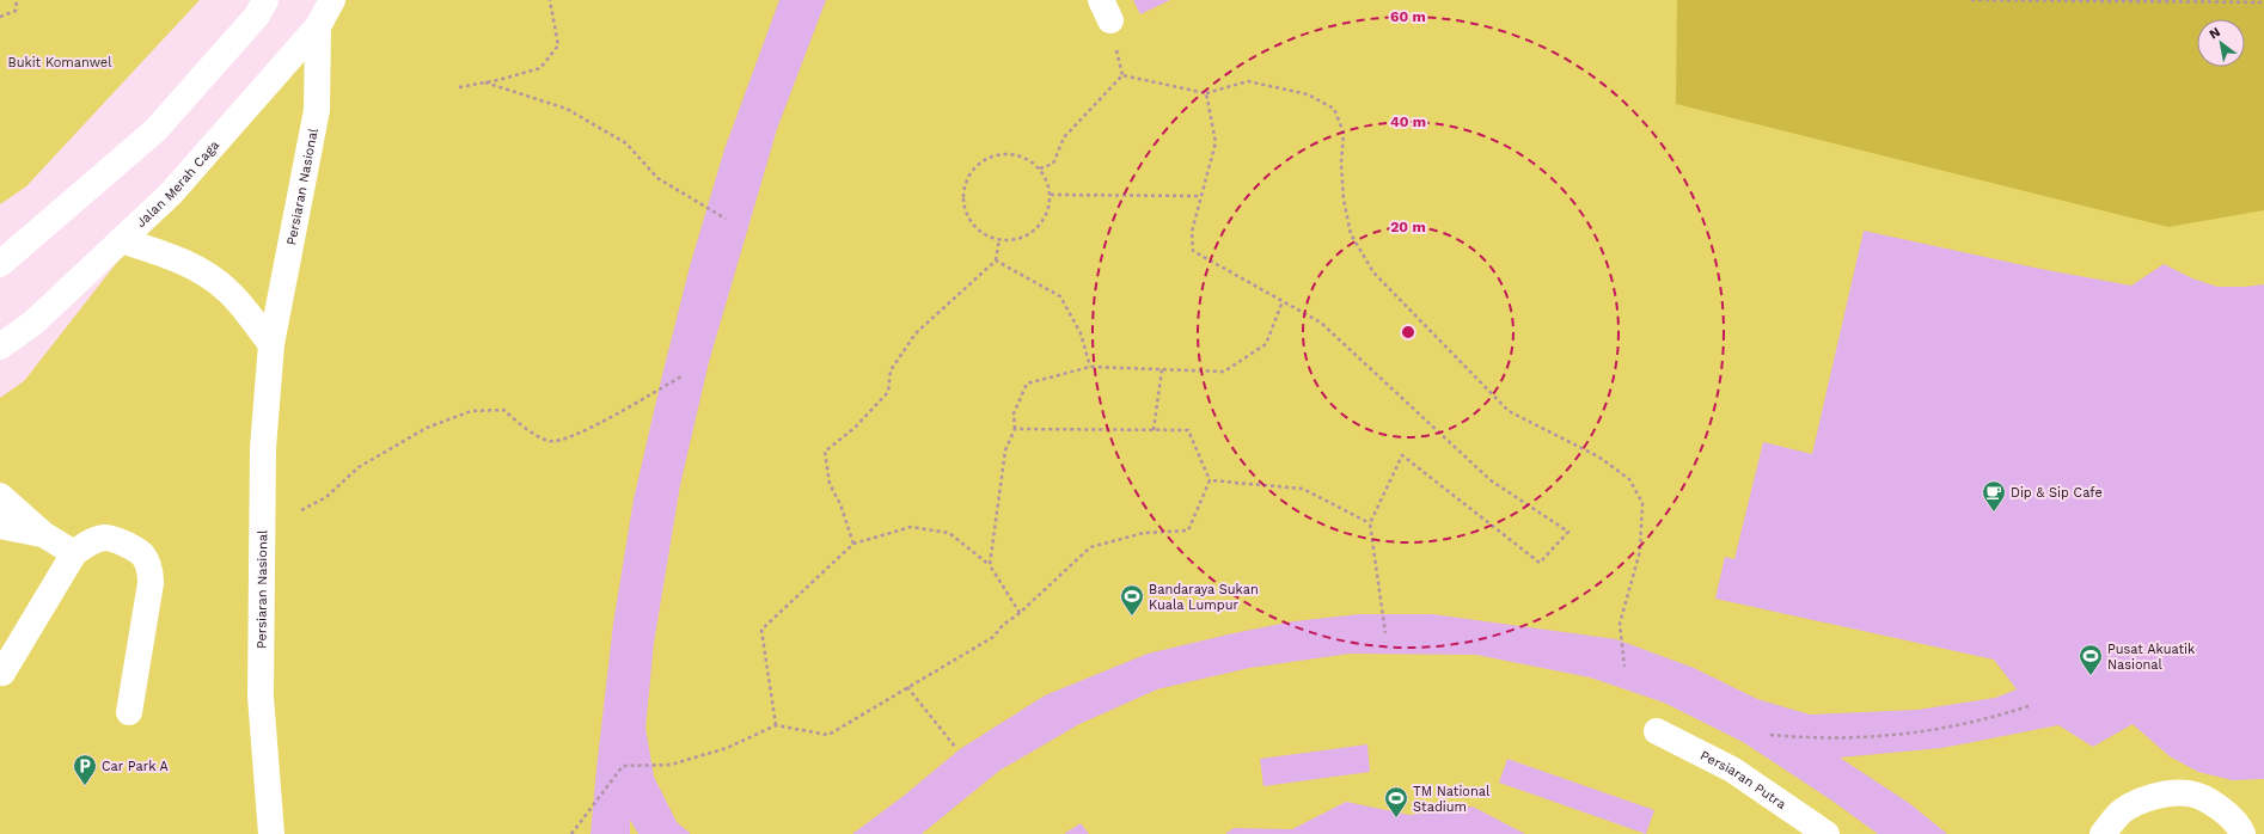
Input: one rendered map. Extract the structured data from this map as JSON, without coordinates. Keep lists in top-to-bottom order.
{
  "streets": {
    "street": ["Jalan Merah Caga", "Persiaran Nasional", "Persiaran Putra"]
  },
  "crossings": [
    ["Jalan Merah Caga", "Persiaran Nasional"]
  ],
  "parks": ["Bukit Komanwel"],
  "places": {
    "cafe": ["Dip & Sip Cafe"],
    "sports": ["Bandaraya Sukan Kuala Lumpur", "Pusat Akuatik Nasional", "TM National Stadium"],
    "parking": ["Car Park A"]
  },
  "north": "top left",
  "rings": ["60 m", "40 m", "20 m"]
}
